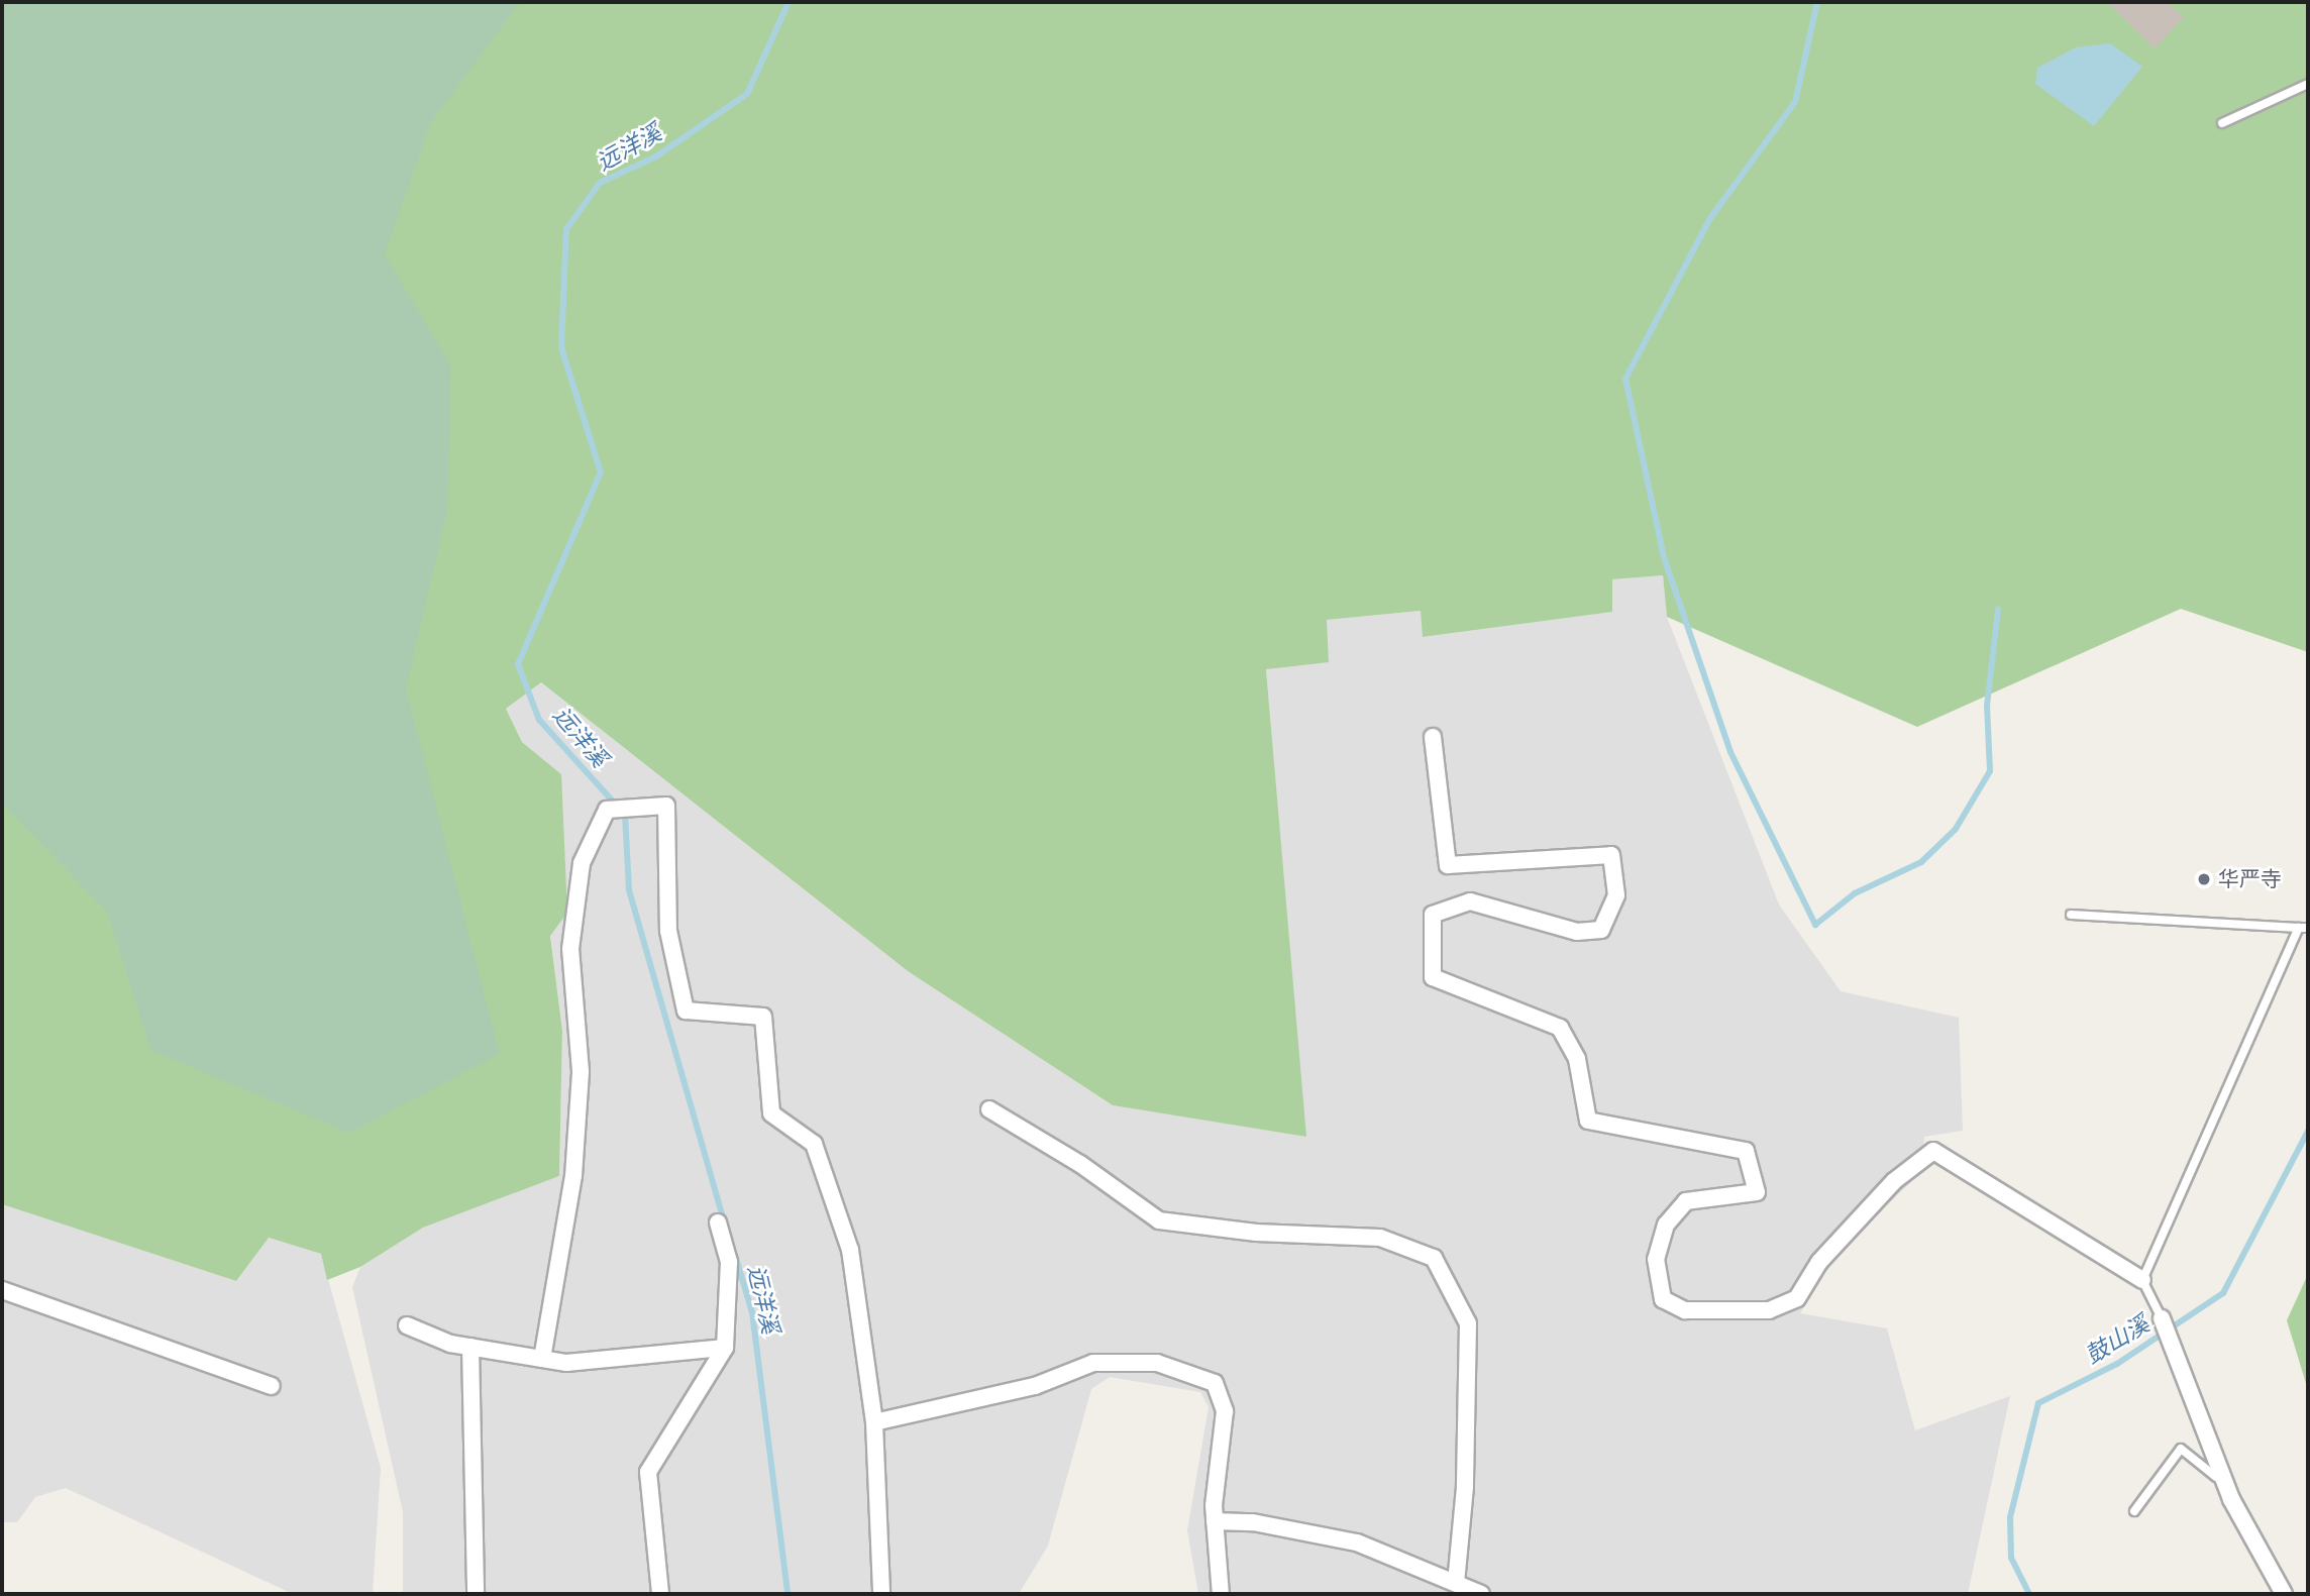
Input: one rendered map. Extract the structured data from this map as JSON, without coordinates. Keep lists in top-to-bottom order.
{
  "water": ["远洋溪", "鼓山溪"],
  "places": ["华严寺"]
}
